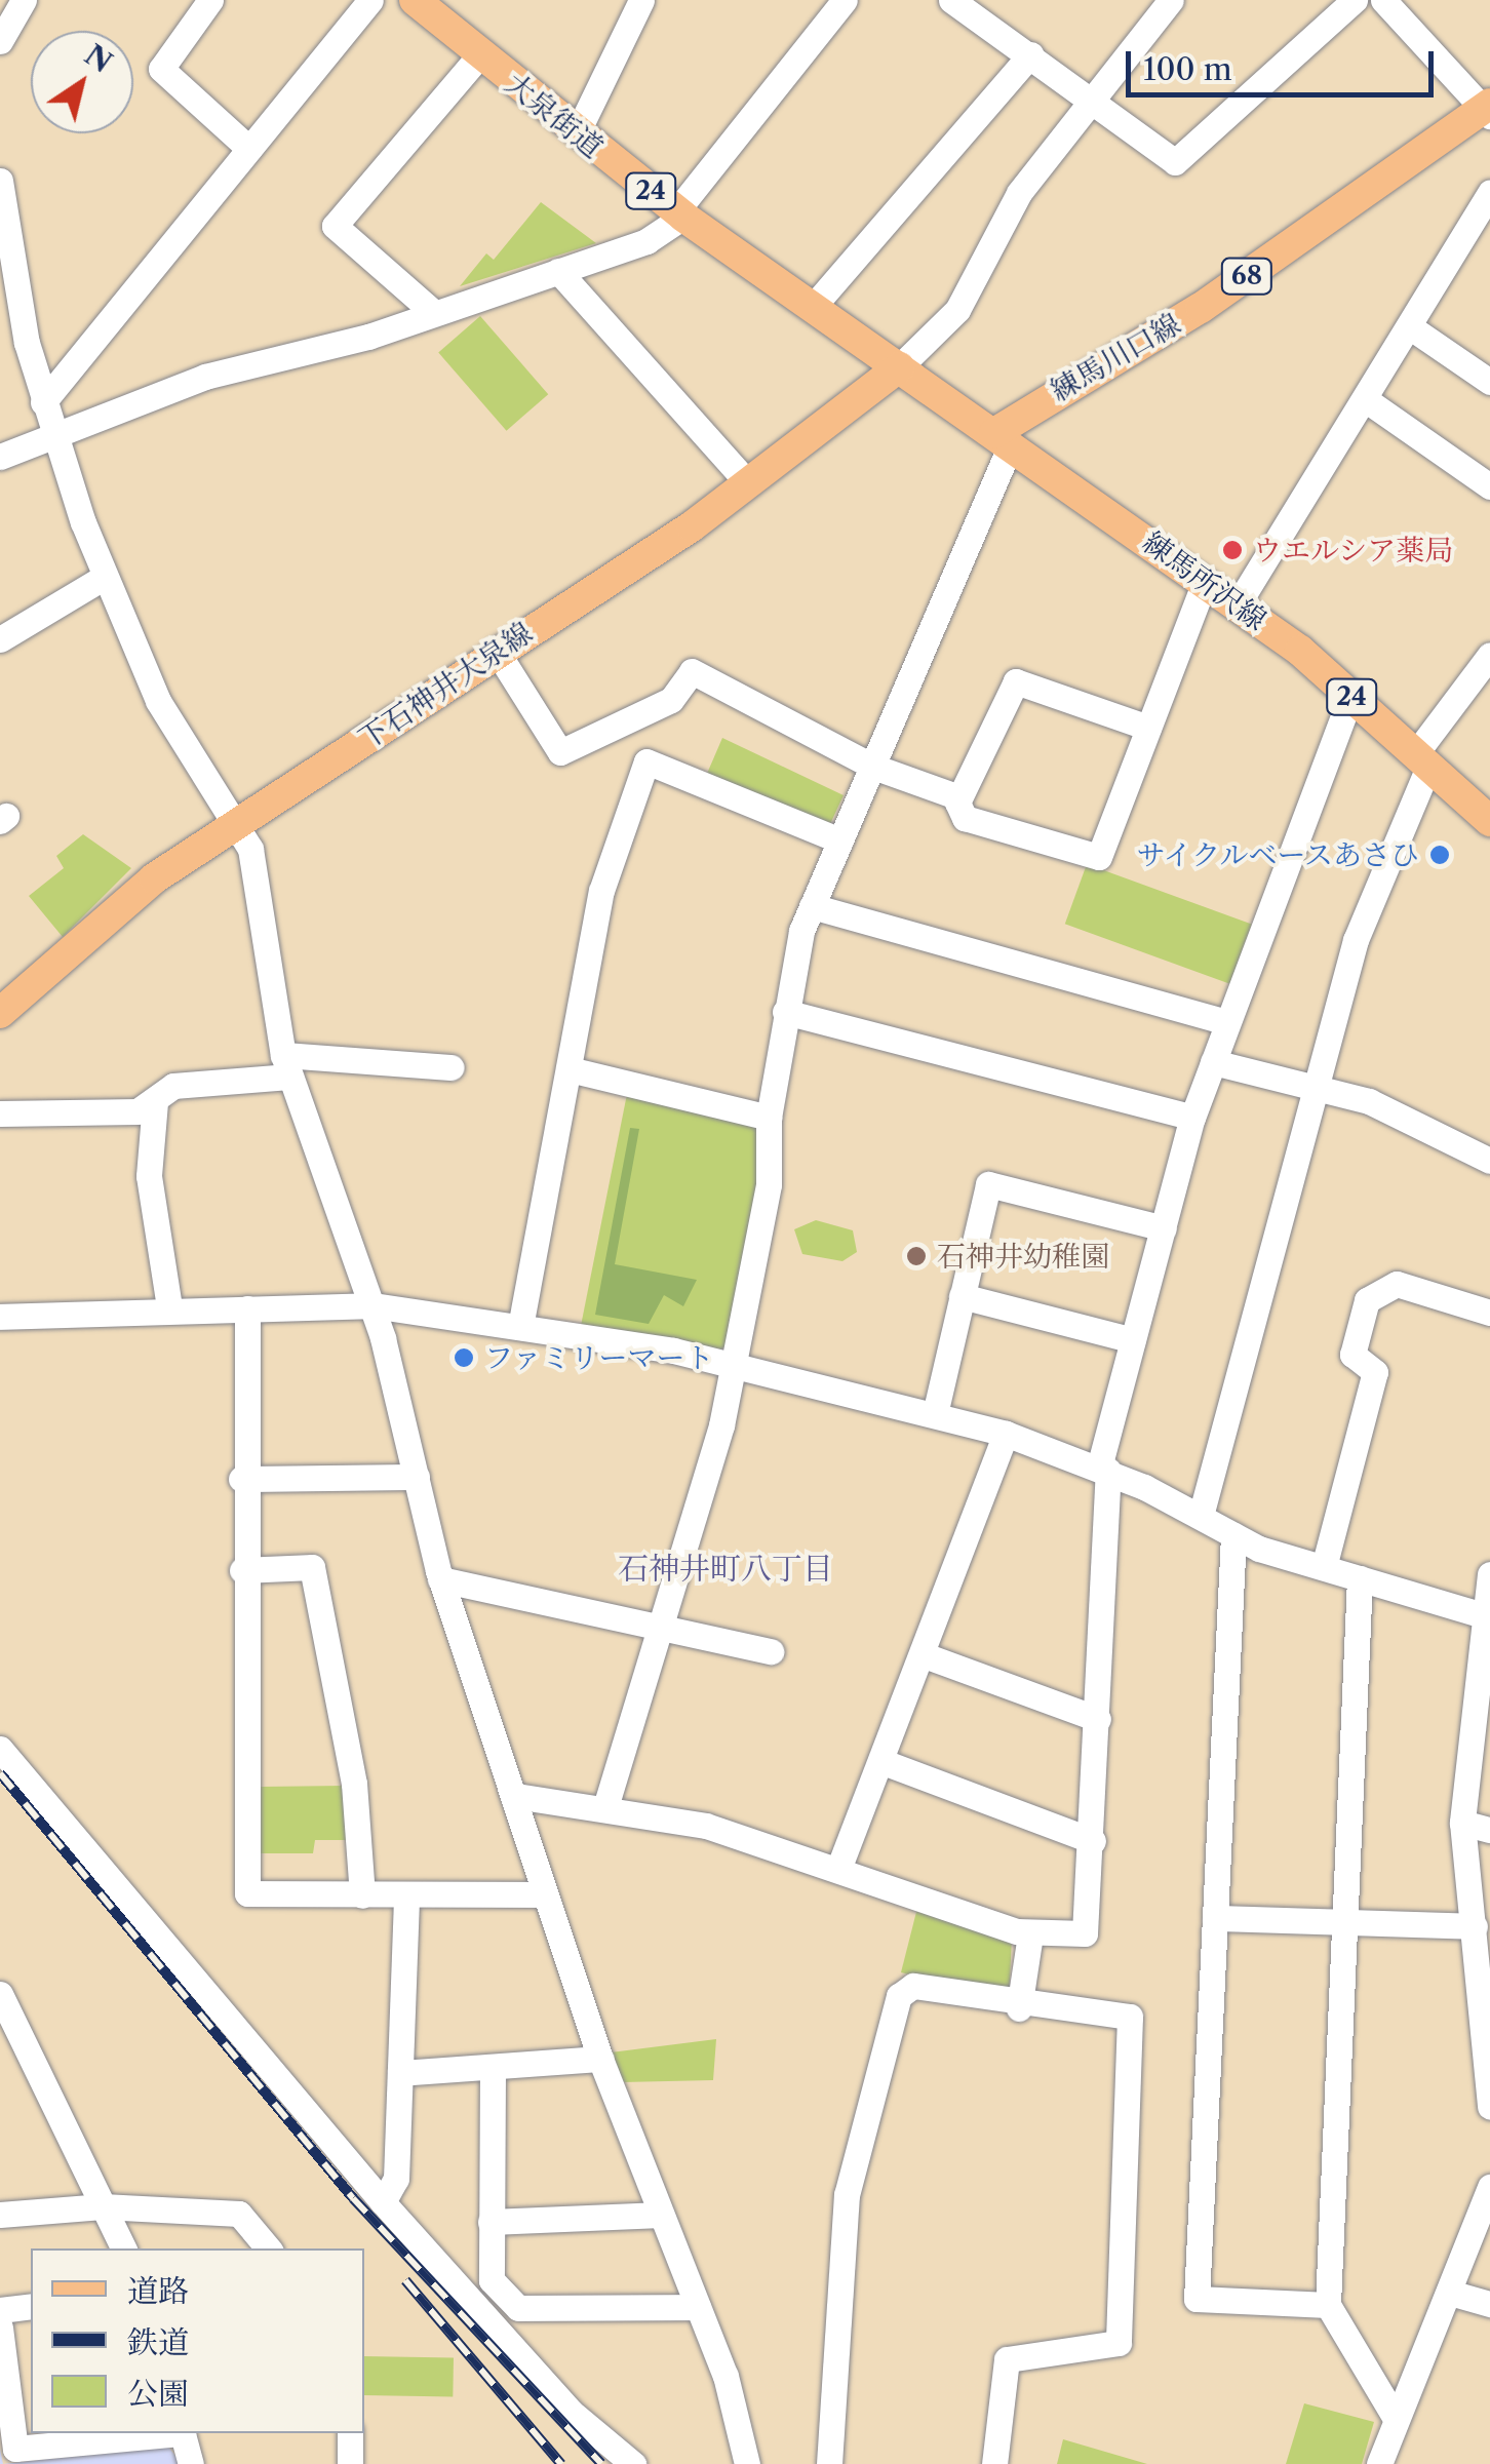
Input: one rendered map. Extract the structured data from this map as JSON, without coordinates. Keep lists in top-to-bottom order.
{
  "streets": {
    "main road": [
      "大泉街道",
      "24",
      "68",
      "練馬川口線",
      "練馬所沢線",
      "下石神井大泉線"
    ]
  },
  "crossings": [
    ["大泉街道", "練馬所沢線"],
    ["大泉街道", "下石神井大泉線"],
    ["練馬川口線", "練馬所沢線"],
    ["練馬所沢線", "下石神井大泉線"]
  ],
  "districts": ["石神井町八丁目"],
  "places": [
    "ウエルシア薬局",
    "サイクルベースあさひ",
    "石神井幼稚園",
    "ファミリーマート"
  ],
  "legend": ["道路", "鉄道", "公園"],
  "scale_bar": "100 m",
  "north": "top right"
}
